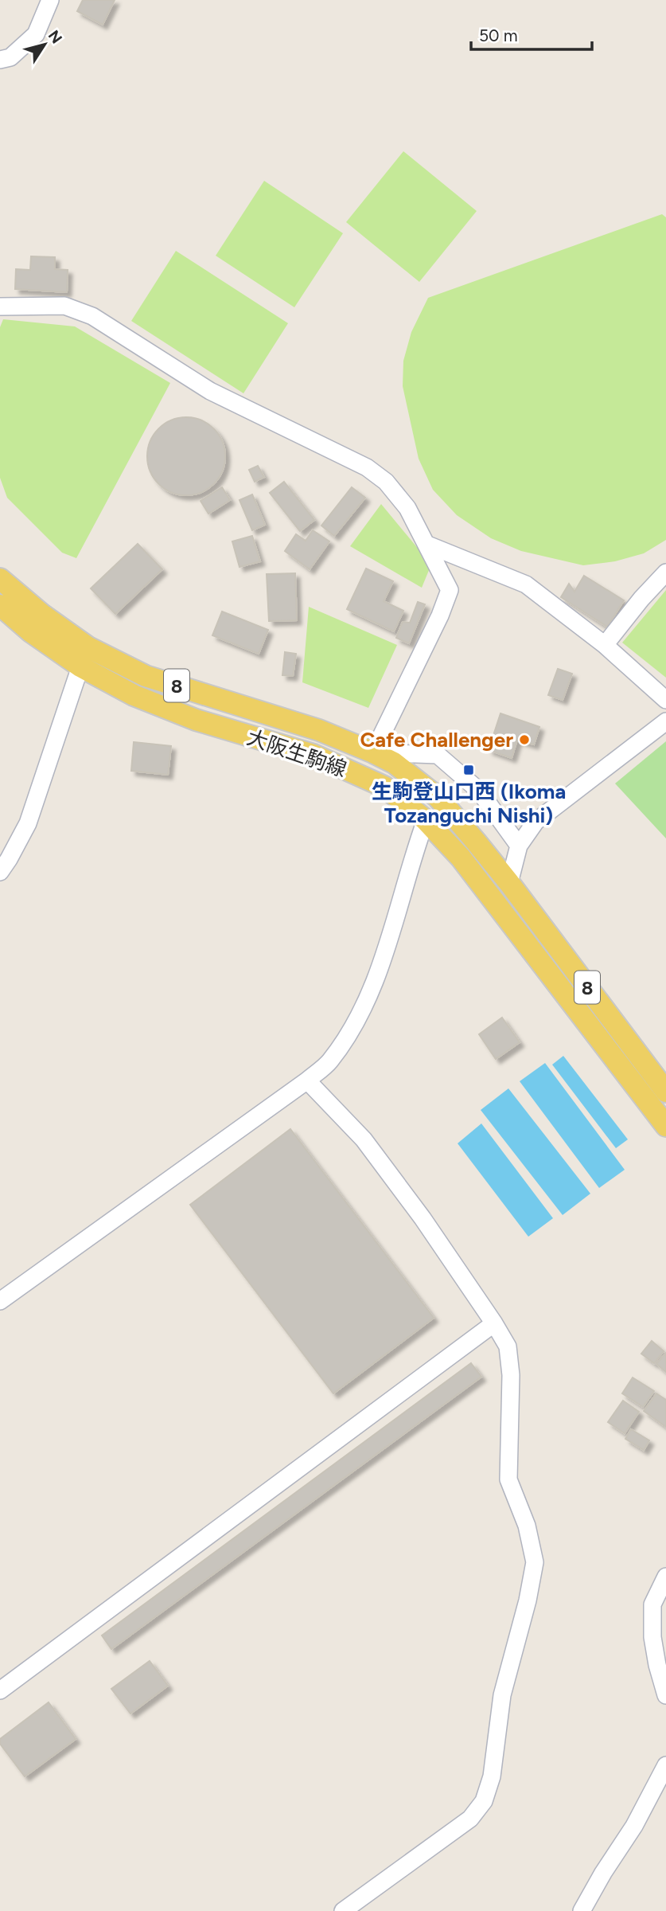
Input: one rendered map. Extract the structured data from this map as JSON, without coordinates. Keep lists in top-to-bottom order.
{
  "streets": {
    "main road": ["8", "大阪生駒線"]
  },
  "places": {
    "other": ["Cafe Challenger"],
    "transit": ["生駒登山口西 (Ikoma Tozanguchi Nishi)"]
  },
  "scale_bar": "50 m",
  "north": "top right"
}
